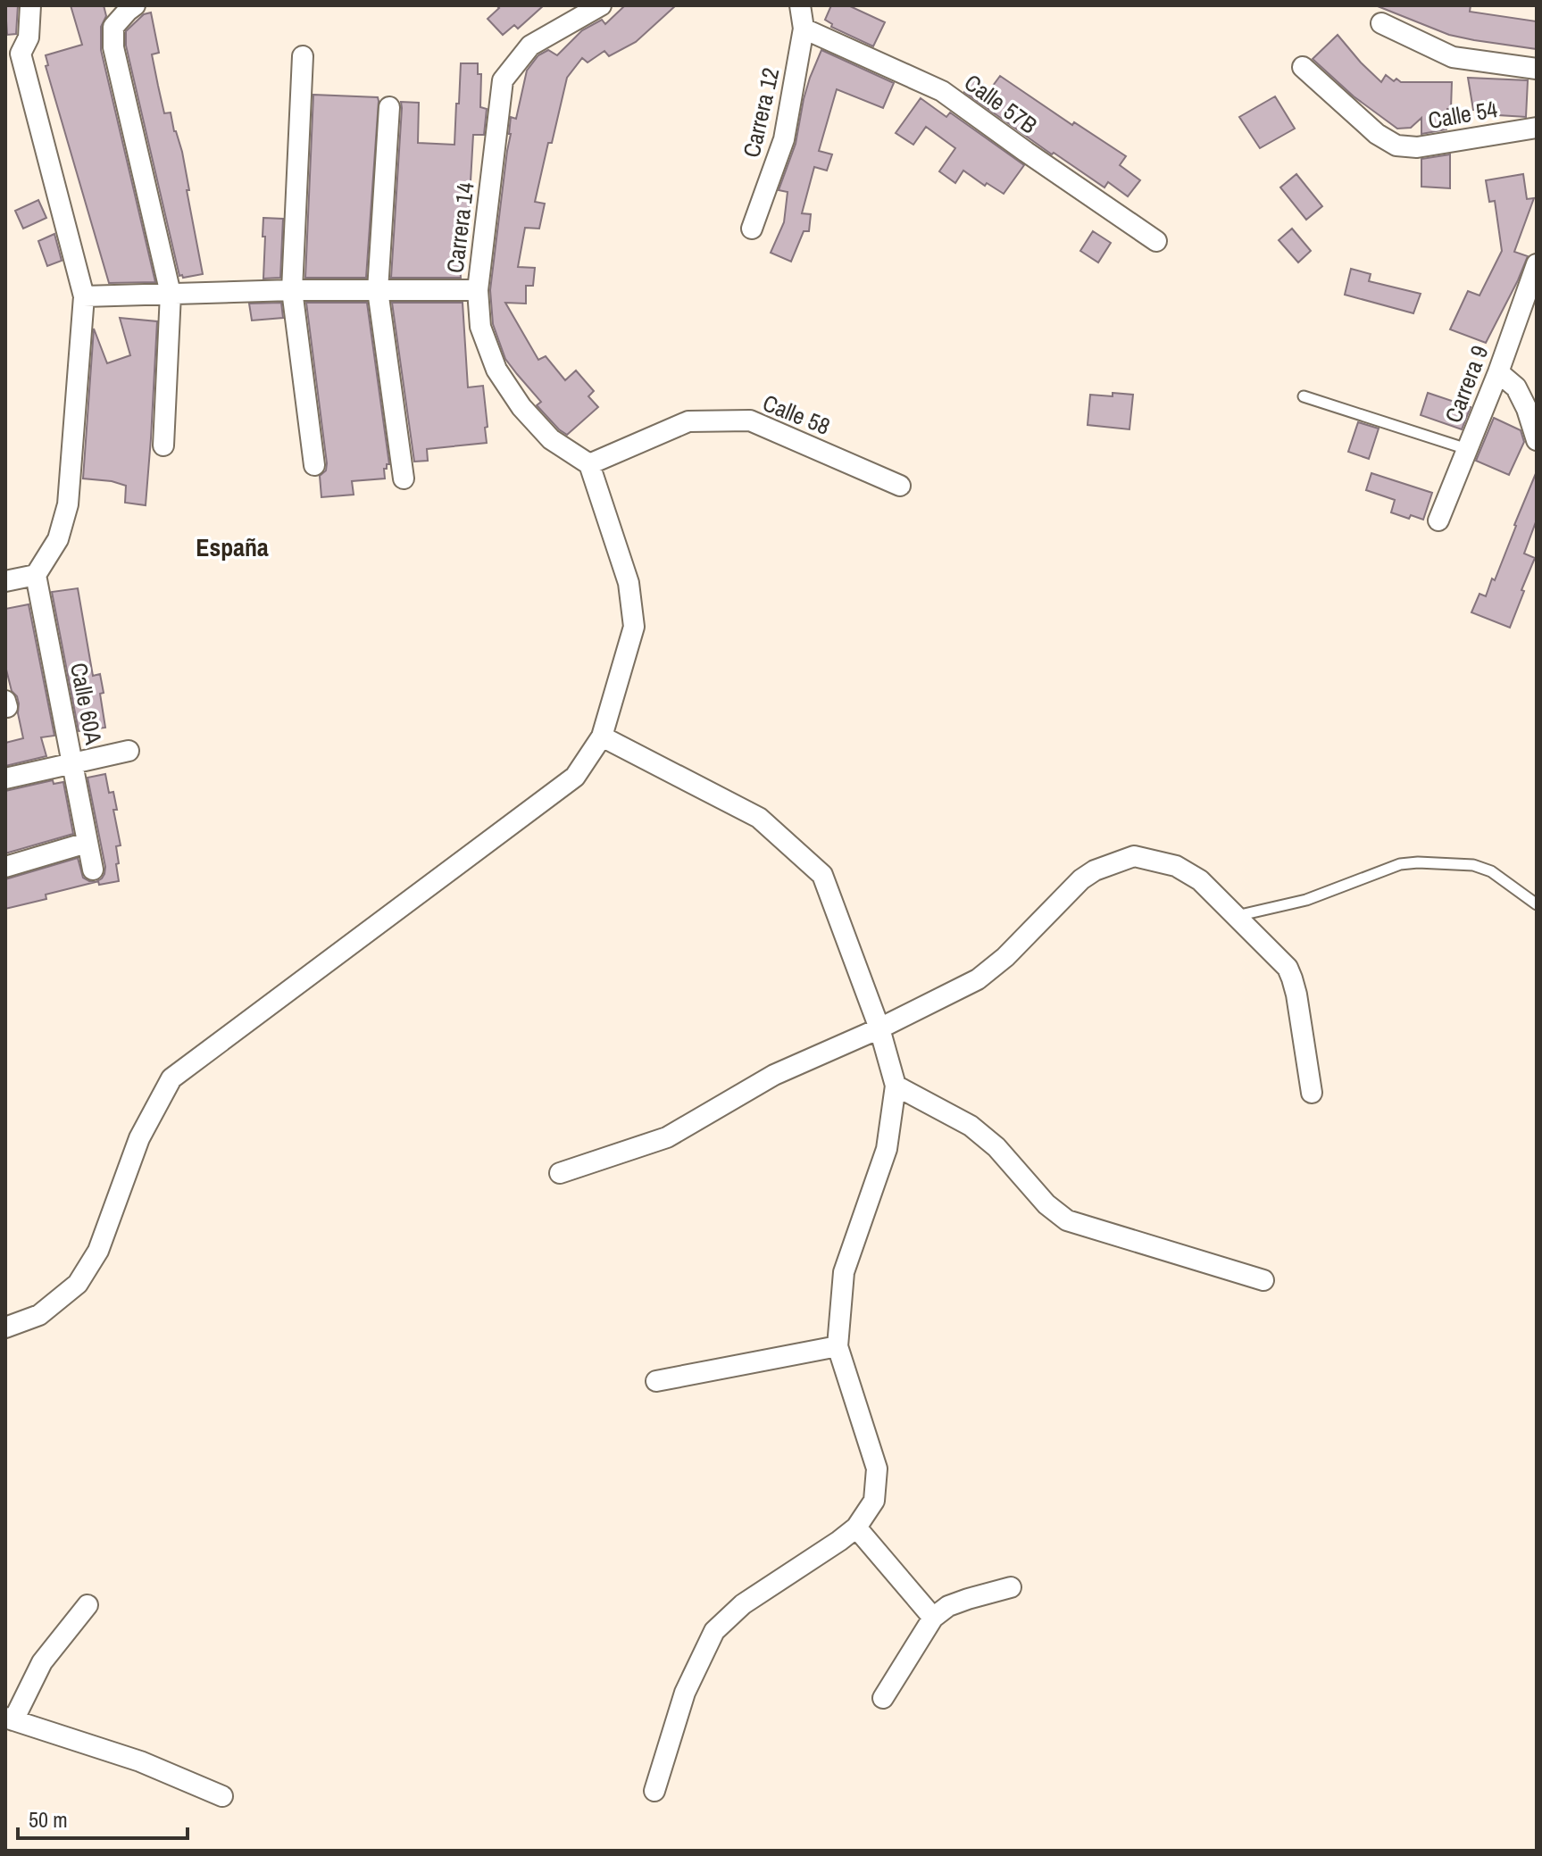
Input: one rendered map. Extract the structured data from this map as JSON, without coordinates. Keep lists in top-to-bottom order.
{
  "streets": {
    "street": [
      "Calle 57B",
      "Carrera 12",
      "Calle 54",
      "Carrera 14",
      "Carrera 9",
      "Calle 58",
      "Calle 60A"
    ]
  },
  "crossings": [
    ["Calle 57B", "Carrera 12"],
    ["Carrera 14", "Calle 58"]
  ],
  "districts": ["España"],
  "scale_bar": "50 m"
}
